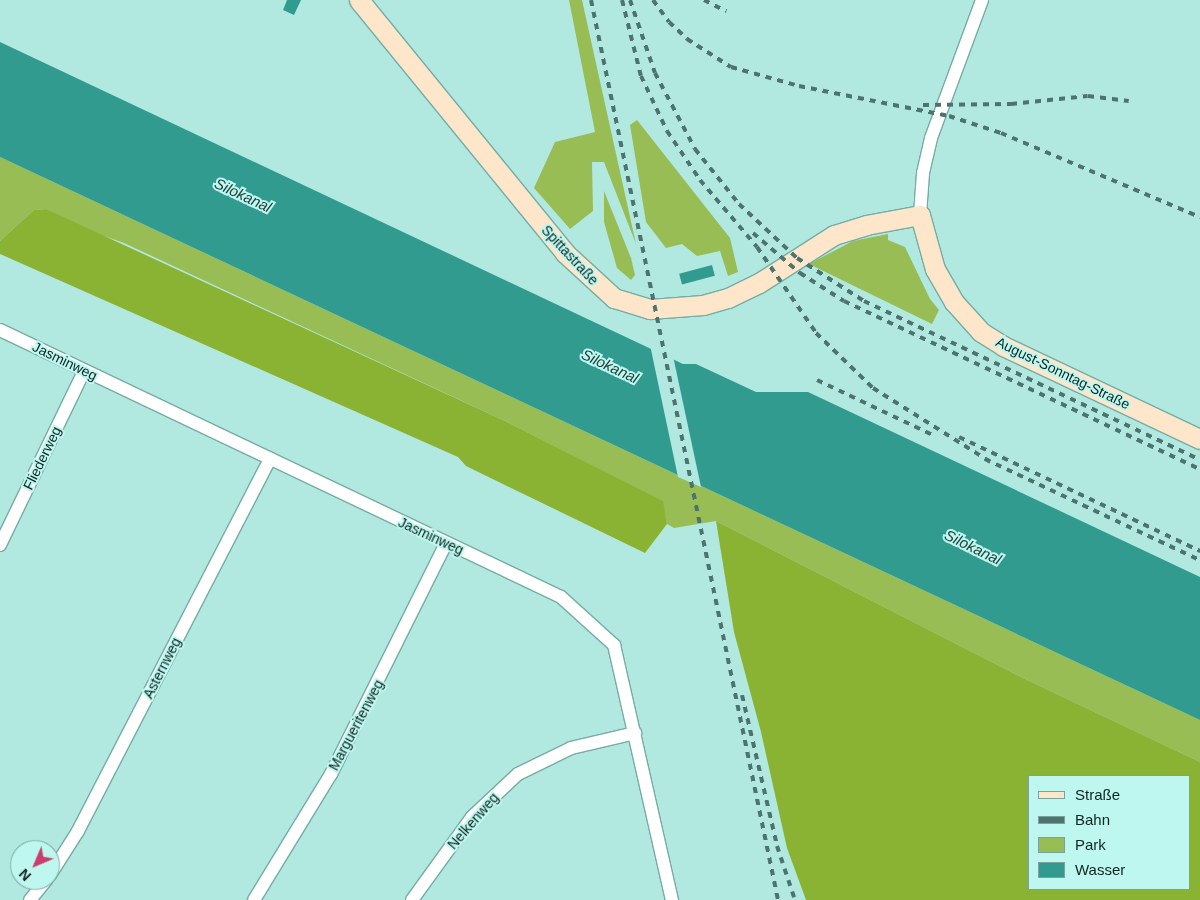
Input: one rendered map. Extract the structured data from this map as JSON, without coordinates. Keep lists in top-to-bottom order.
{
  "streets": {
    "street": [
      "Spittastraße",
      "Jasminweg",
      "August-Sonntag-Straße",
      "Fliederweg",
      "Asternweg",
      "Margueritenweg",
      "Nelkenweg"
    ]
  },
  "crossings": [
    ["Spittastraße", "August-Sonntag-Straße"],
    ["Jasminweg", "Fliederweg"],
    ["Jasminweg", "Asternweg"],
    ["Jasminweg", "Margueritenweg"],
    ["Jasminweg", "Nelkenweg"]
  ],
  "water": ["Silokanal"],
  "legend": [
    "Straße",
    "Bahn",
    "Park",
    "Wasser"
  ],
  "north": "bottom left"
}
